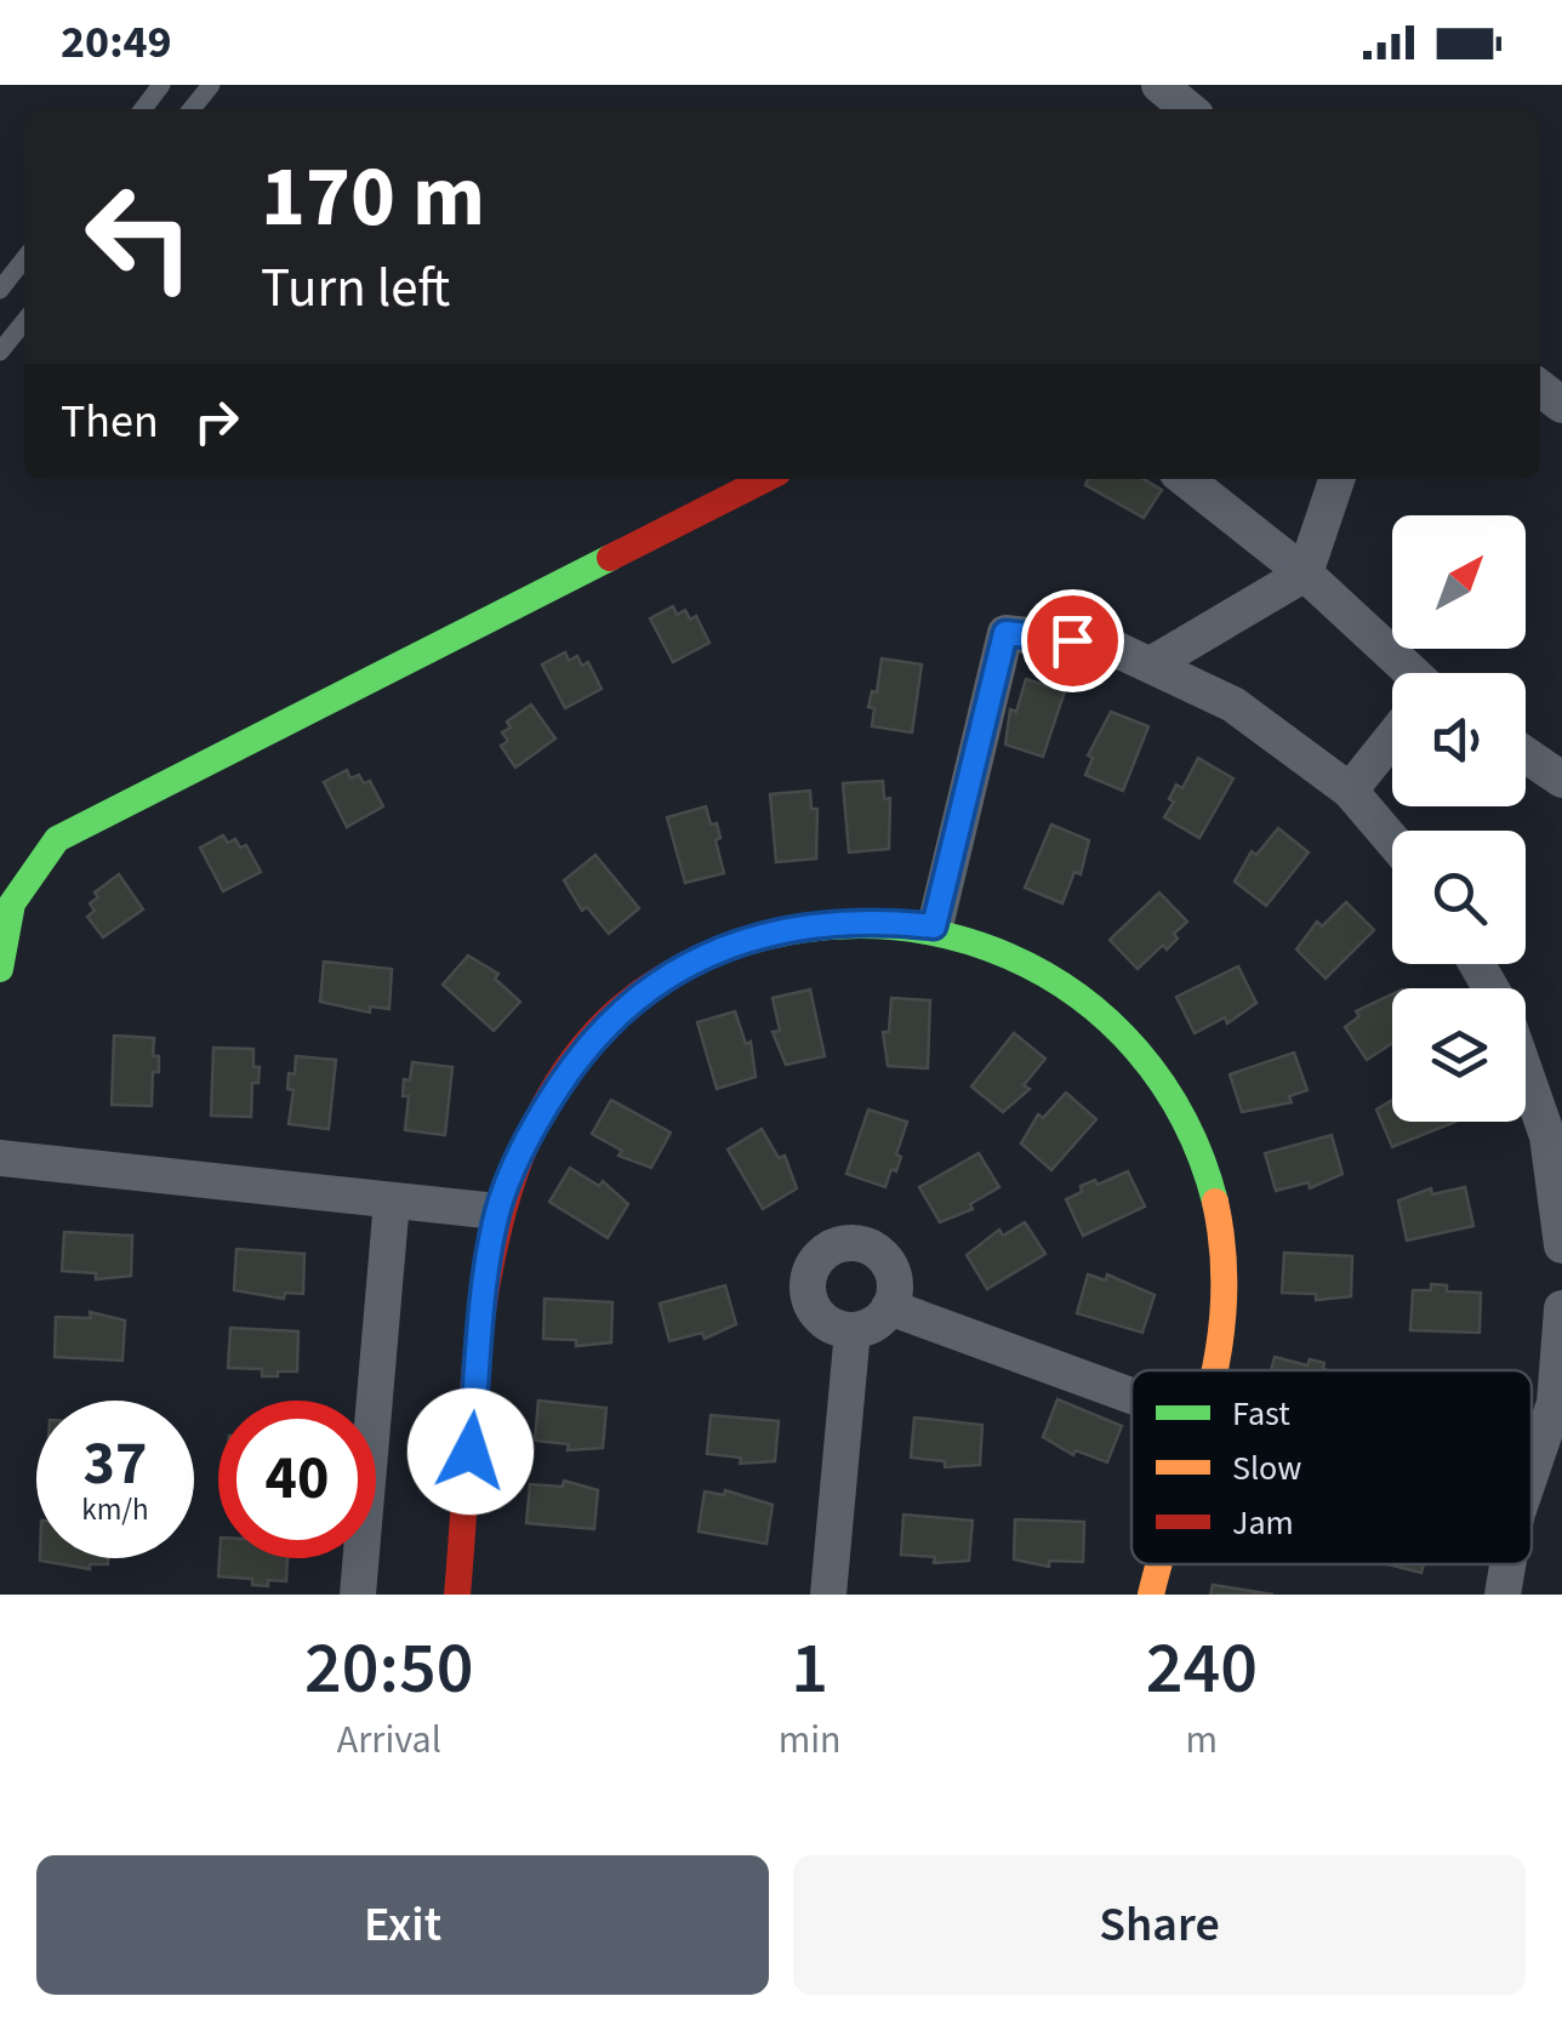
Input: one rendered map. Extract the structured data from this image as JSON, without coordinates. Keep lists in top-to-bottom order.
{
  "legend": ["Fast", "Slow", "Jam"],
  "north": "top right",
  "page": {
    "status": "20:49",
    "turn": ["170 m", "Turn left"],
    "then": "Then",
    "speed": "37 km/h",
    "limit": "40",
    "eta": [
      "20:50",
      "Arrival",
      "1",
      "min",
      "240",
      "m"
    ],
    "buttons": ["Exit", "Share"]
  }
}
